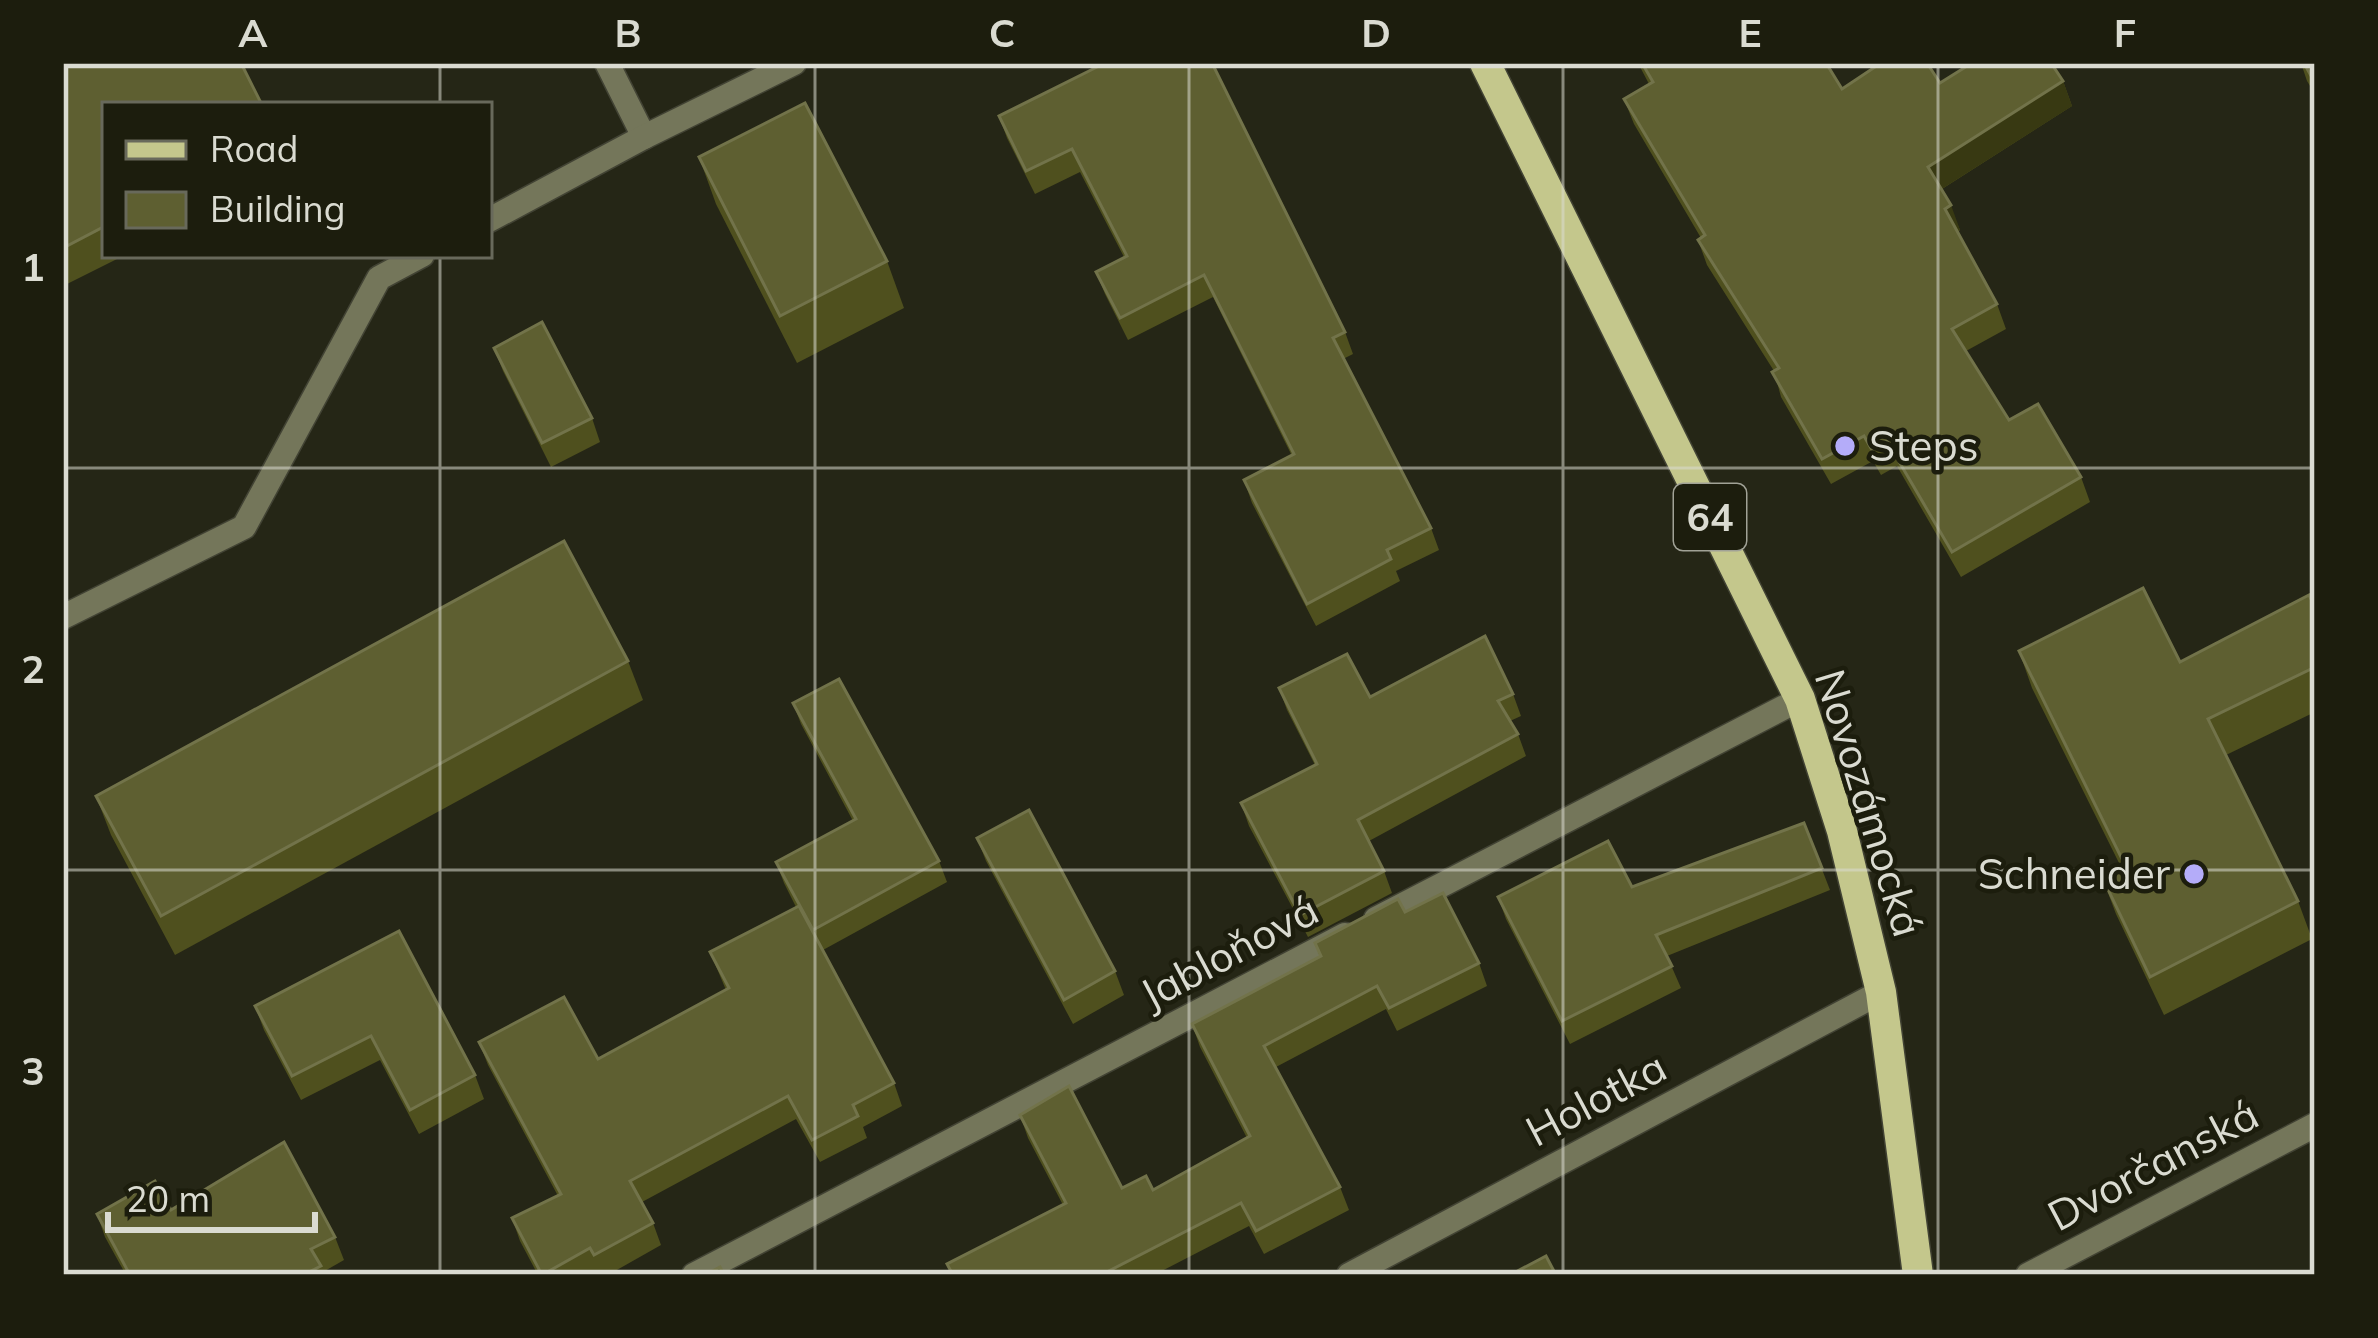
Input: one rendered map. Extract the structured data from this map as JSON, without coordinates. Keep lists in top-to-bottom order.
{
  "streets": {
    "main road": ["64", "Novozámocká"],
    "street": ["Jabloňová", "Holotka", "Dvorčanská"]
  },
  "crossings": [
    ["Novozámocká", "Jabloňová"],
    ["Novozámocká", "Holotka"]
  ],
  "places": ["Steps", "Schneider"],
  "legend": ["Road", "Building"],
  "scale_bar": "20 m",
  "grid": {
    "columns": [
      "A",
      "B",
      "C",
      "D",
      "E",
      "F"
    ],
    "rows": ["1", "2", "3"]
  }
}
